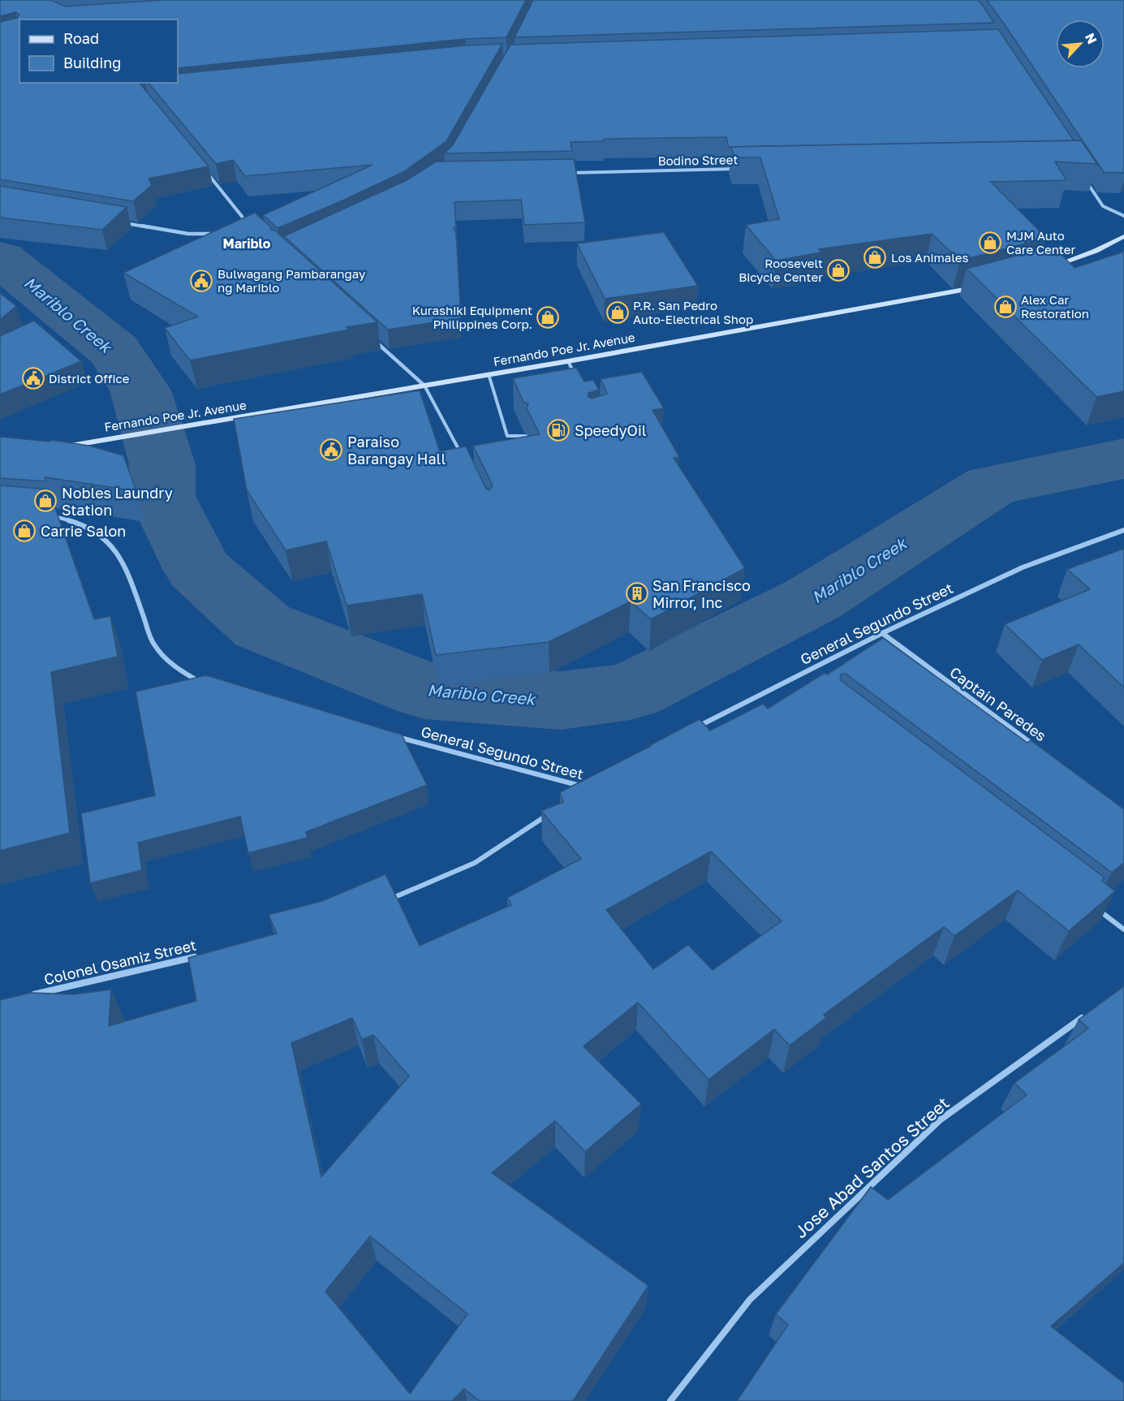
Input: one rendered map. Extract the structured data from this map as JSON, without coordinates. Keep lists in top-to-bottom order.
{
  "streets": {
    "main road": ["Fernando Poe Jr. Avenue"],
    "street": [
      "Bodino Street",
      "General Segundo Street",
      "Captain Paredes",
      "Colonel Osamiz Street",
      "Jose Abad Santos Street"
    ]
  },
  "crossings": [
    ["General Segundo Street", "Captain Paredes"]
  ],
  "districts": ["Mariblo"],
  "water": ["Mariblo Creek"],
  "places": {
    "shop": [
      "MJM Auto Care Center",
      "Los Animales",
      "Roosevelt Bicycle Center",
      "Alex Car Restoration",
      "P.R. San Pedro Auto-Electrical Shop",
      "Kurashiki Equipment Philippines Corp.",
      "Nobles Laundry Station",
      "Carrie Salon"
    ],
    "public building": ["Bulwagang Pambarangay ng Mariblo", "District Office", "Paraiso Barangay Hall"],
    "fuel station": ["SpeedyOil"],
    "building": ["San Francisco Mirror, Inc"]
  },
  "legend": ["Road", "Building"],
  "north": "top right"
}
